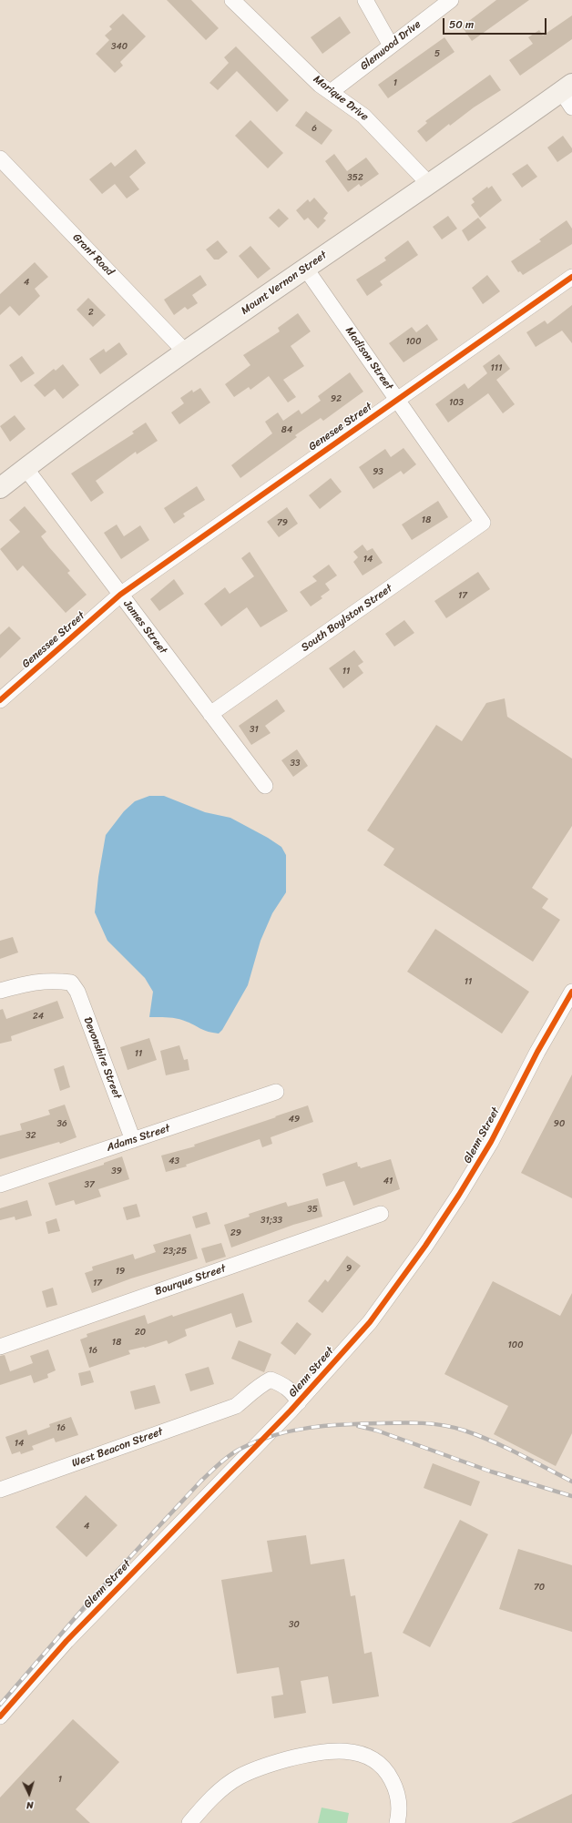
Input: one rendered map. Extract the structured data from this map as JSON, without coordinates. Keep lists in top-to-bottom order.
{
  "streets": {
    "main road": ["Mount Vernon Street"],
    "street": [
      "Glenwood Drive",
      "Marique Drive",
      "Grant Road",
      "Madison Street",
      "Genesee Street",
      "South Boylston Street",
      "James Street",
      "Genessee Street",
      "Devonshire Street",
      "Glenn Street",
      "Adams Street",
      "Bourque Street",
      "West Beacon Street"
    ]
  },
  "crossings": [
    ["Glenwood Drive", "Marique Drive"],
    ["Marique Drive", "Mount Vernon Street"],
    ["Grant Road", "Mount Vernon Street"],
    ["Mount Vernon Street", "Madison Street"],
    ["Mount Vernon Street", "James Street"],
    ["Madison Street", "Genesee Street"],
    ["Madison Street", "South Boylston Street"],
    ["Genesee Street", "James Street"],
    ["Genesee Street", "Genessee Street"],
    ["South Boylston Street", "James Street"],
    ["James Street", "Genessee Street"],
    ["Devonshire Street", "Adams Street"],
    ["Glenn Street", "West Beacon Street"]
  ],
  "house_numbers": [
    "340",
    "5",
    "1",
    "6",
    "352",
    "4",
    "2",
    "100",
    "111",
    "92",
    "103",
    "84",
    "93",
    "18",
    "79",
    "14",
    "17",
    "11",
    "31",
    "33",
    "11",
    "24",
    "11",
    "49",
    "36",
    "90",
    "32",
    "43",
    "39",
    "41",
    "37",
    "35",
    "31;33",
    "29",
    "23;25",
    "9",
    "19",
    "17",
    "20",
    "18",
    "100",
    "16",
    "16",
    "14",
    "4",
    "70",
    "30",
    "1"
  ],
  "scale_bar": "50 m",
  "north": "bottom"
}
